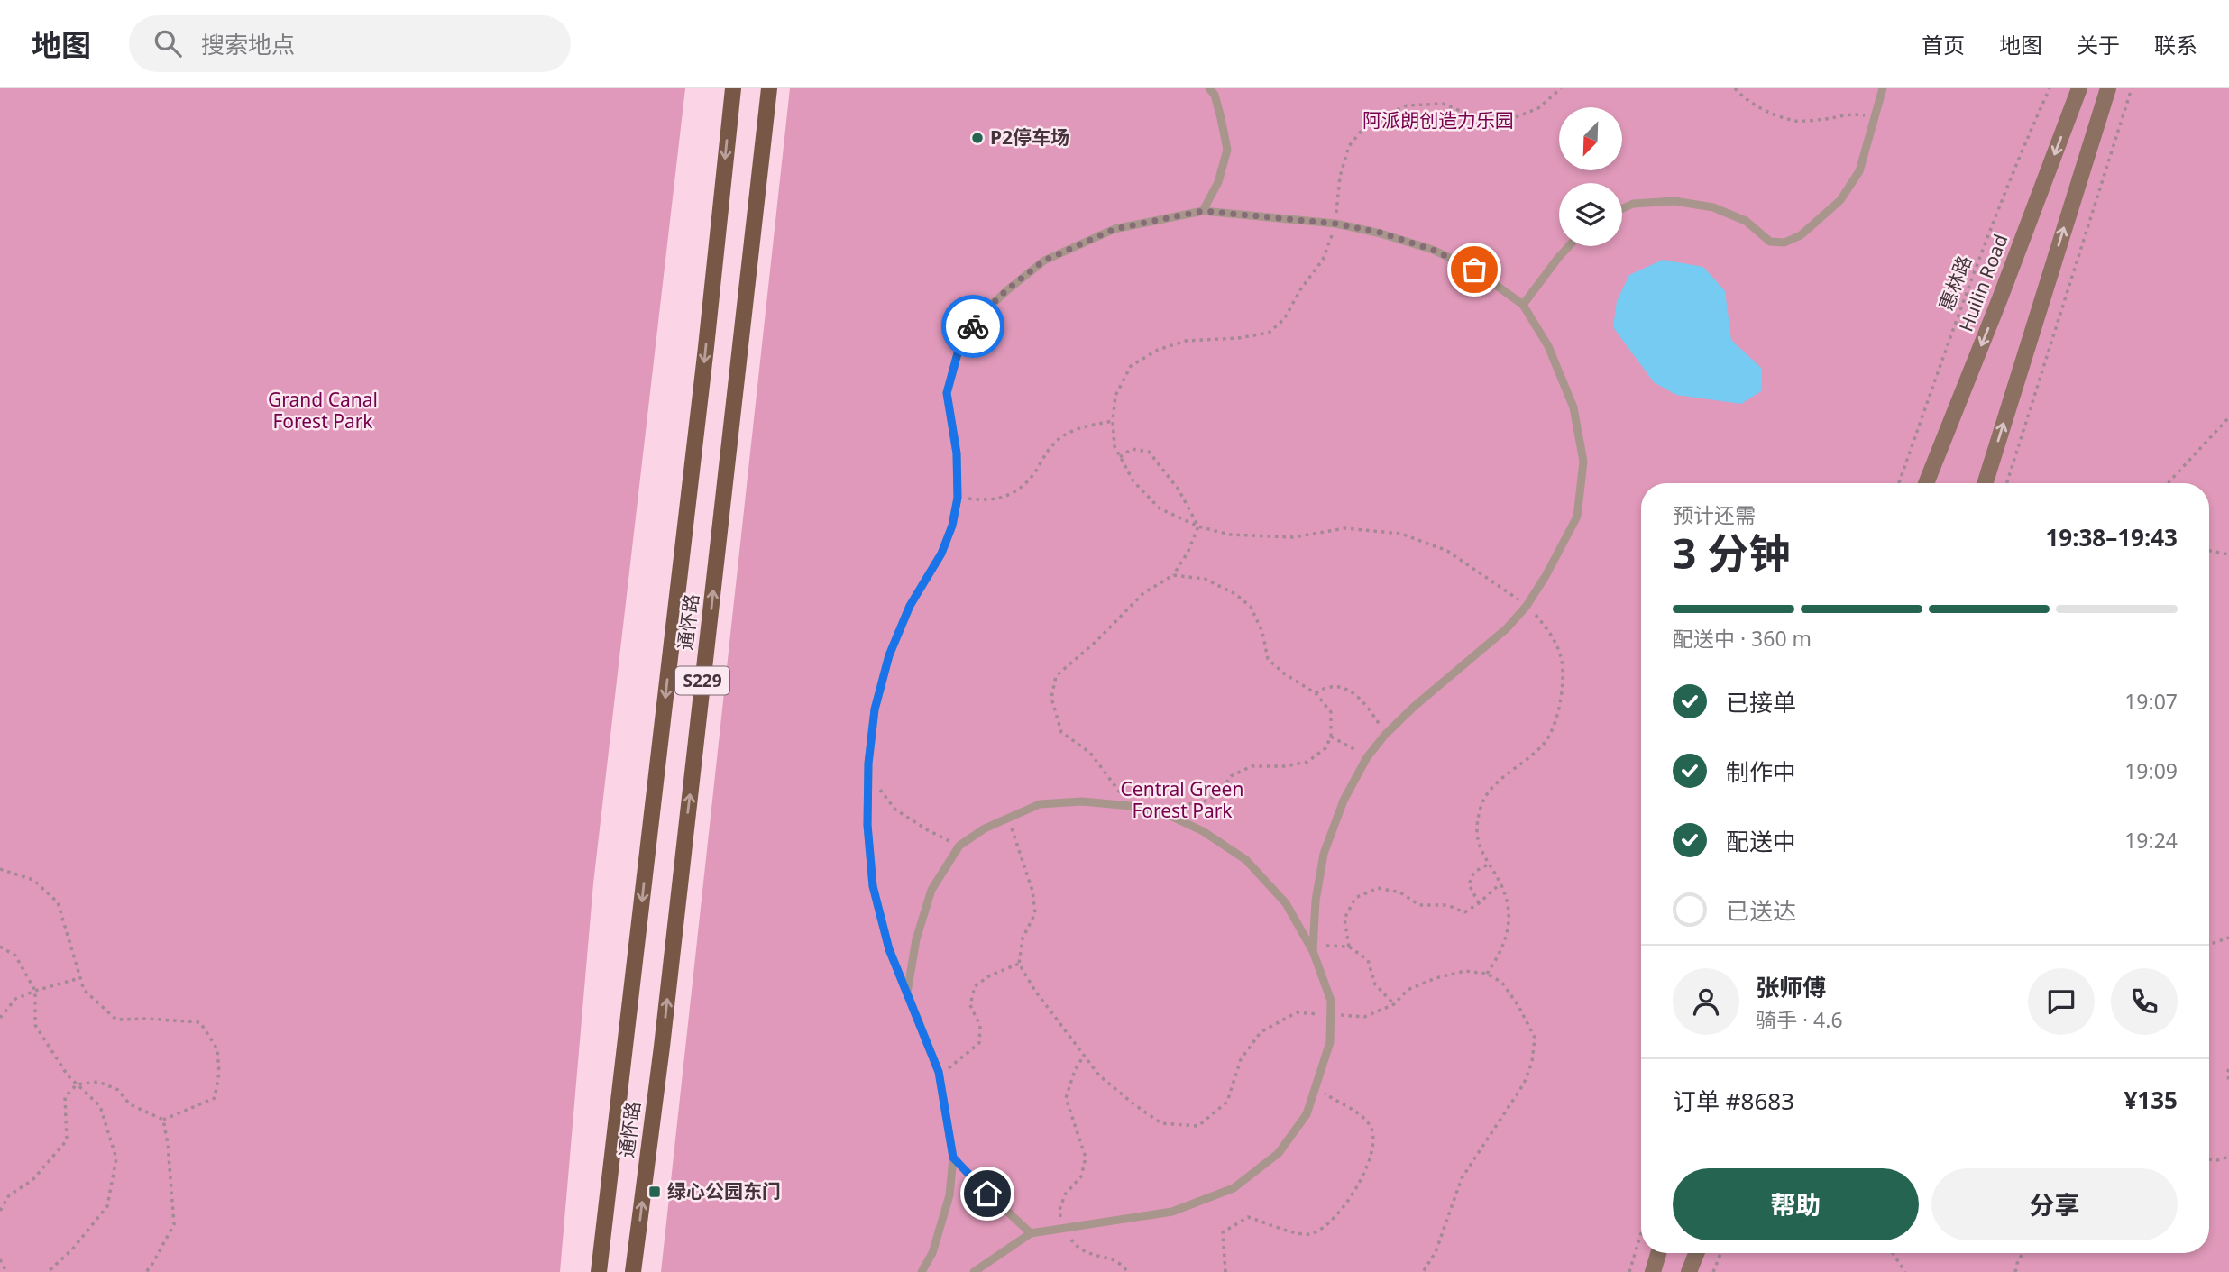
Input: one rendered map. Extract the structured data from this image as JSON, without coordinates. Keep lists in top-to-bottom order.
{
  "streets": {
    "main road": ["Huilin Road", "通怀路", "S229"],
    "path": ["惠林路"]
  },
  "parks": ["阿派朗创造力乐园", "Grand Canal Forest Park", "Central Green Forest Park"],
  "places": {
    "other": ["P2停车场"],
    "transit": ["绿心公园东门"]
  },
  "north": "bottom left",
  "page": {
    "header": "地图",
    "search": "搜索地点",
    "nav": [
      "首页",
      "地图",
      "关于",
      "联系"
    ],
    "heading": ["3 分钟", "预计还需", "19:38–19:43"],
    "panel": [
      "张师傅",
      "骑手 · 4.6",
      "订单 #8683",
      "¥135"
    ],
    "bar": "配送中 · 360 m",
    "list": [
      ["已接单", "19:07"],
      ["制作中", "19:09"],
      ["配送中", "19:24"],
      "已送达"
    ],
    "buttons": ["帮助", "分享"]
  }
}
